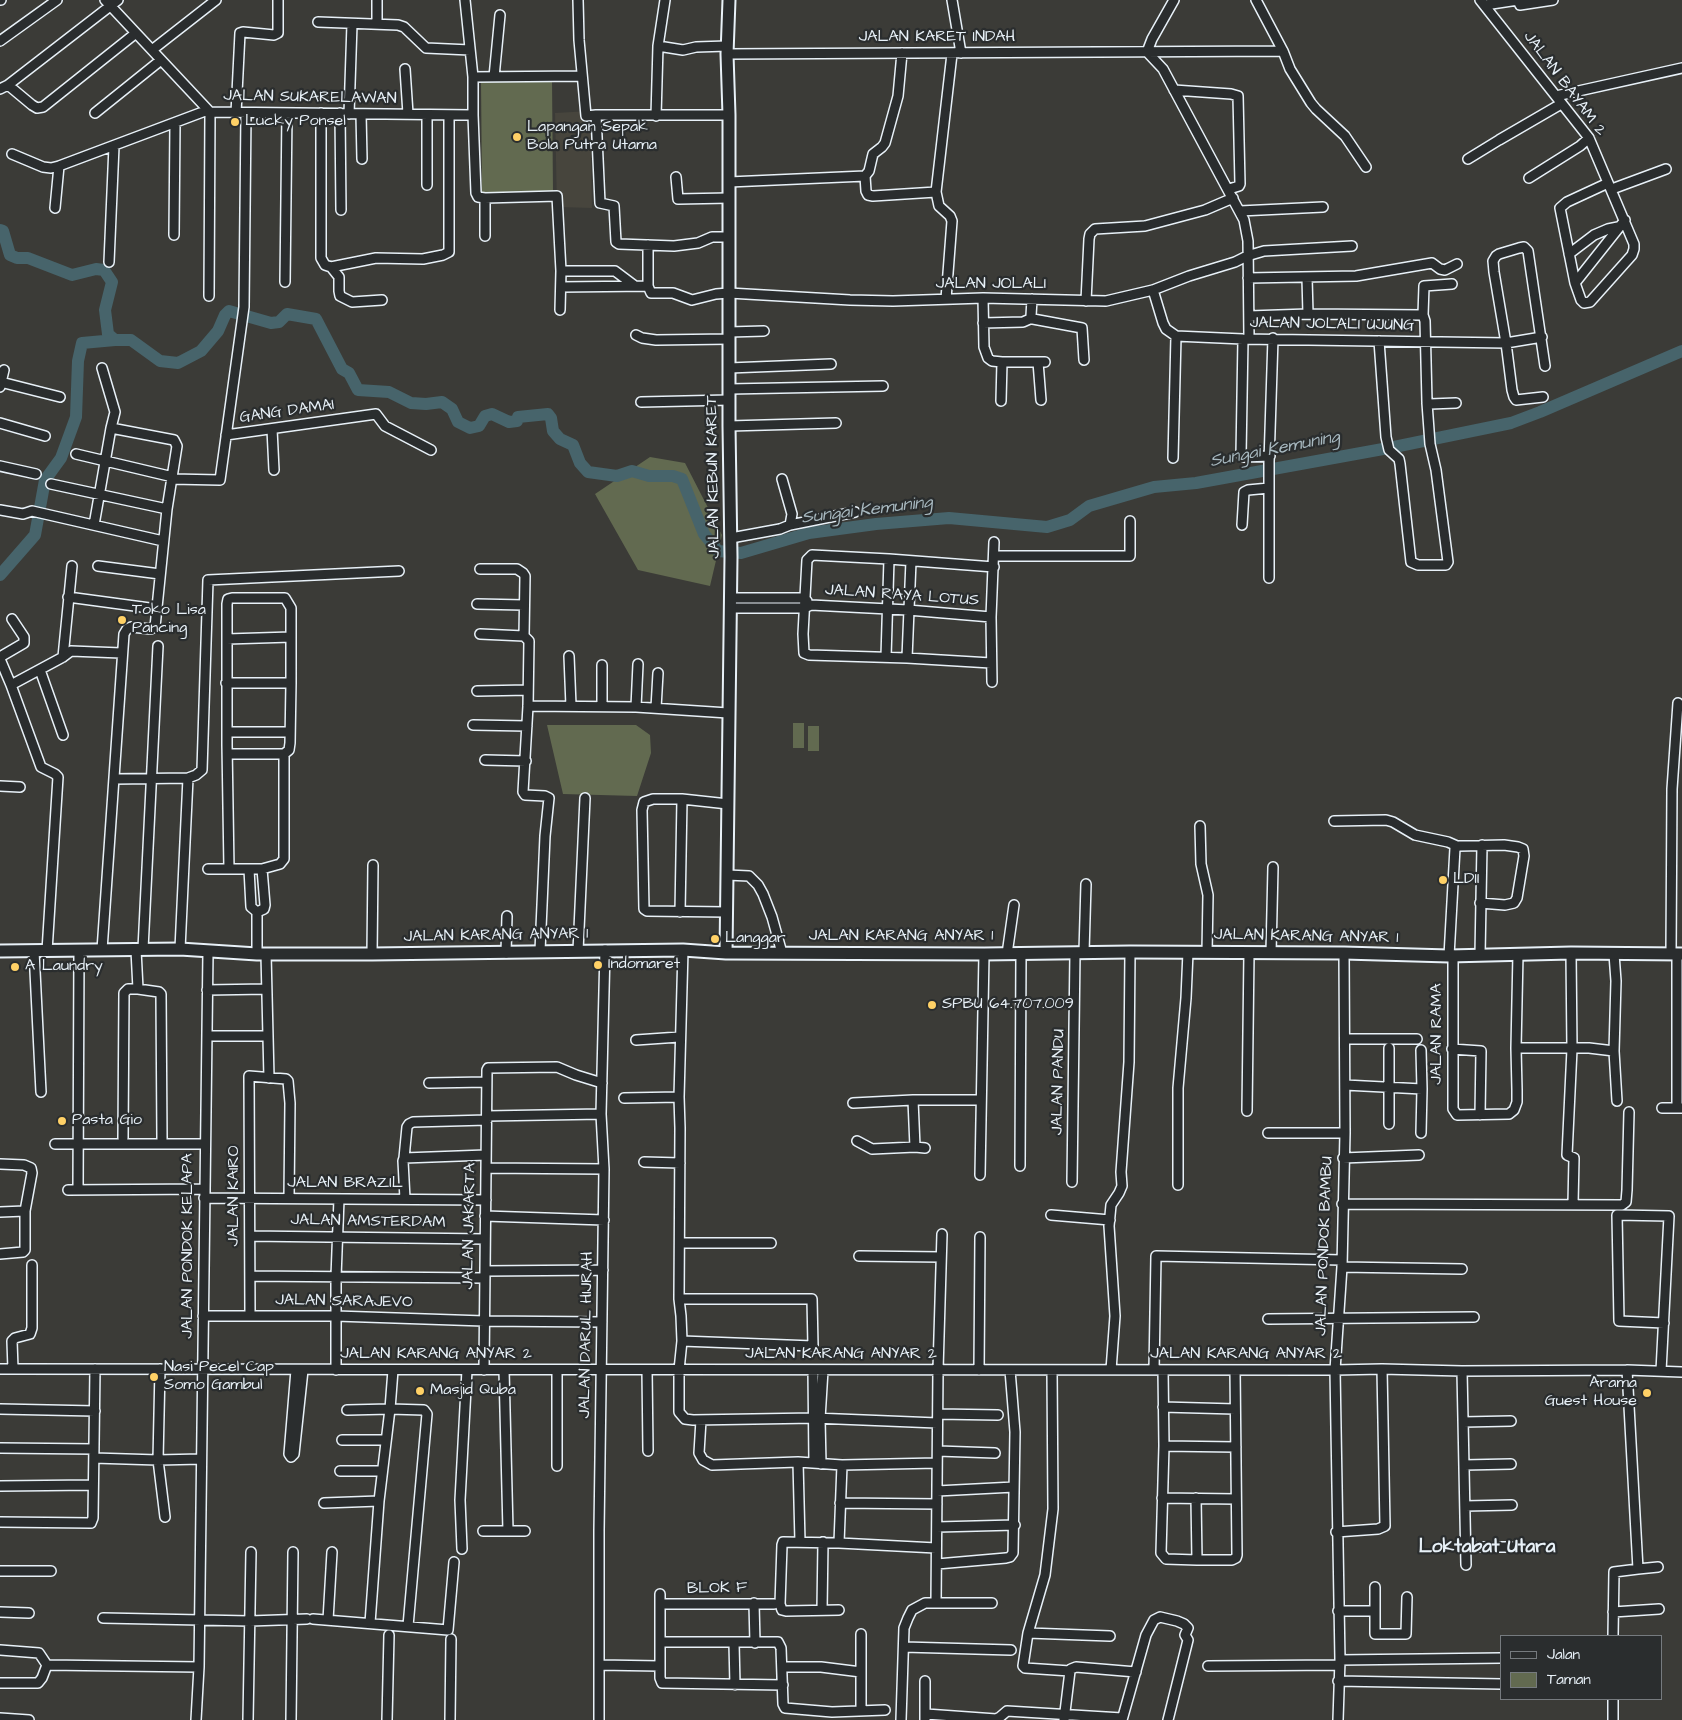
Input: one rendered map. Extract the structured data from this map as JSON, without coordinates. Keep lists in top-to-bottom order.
{
  "streets": {
    "main road": ["JALAN KEBUN KARET", "JALAN KARANG ANYAR 1"],
    "street": [
      "JALAN KARET INDAH",
      "JALAN BAYAM 2",
      "JALAN SUKARELAWAN",
      "JALAN JOLALI",
      "JALAN JOLALI UJUNG",
      "GANG DAMAI",
      "JALAN RAYA LOTUS",
      "JALAN RAMA",
      "JALAN PANDU",
      "JALAN BRAZIL",
      "JALAN KAIRO",
      "JALAN AMSTERDAM",
      "JALAN JAKARTA",
      "JALAN PONDOK KELAPA",
      "JALAN PONDOK BAMBU",
      "JALAN SARAJEVO",
      "JALAN DARUL HIJRAH",
      "JALAN KARANG ANYAR 2",
      "BLOK F"
    ]
  },
  "crossings": [
    ["JALAN KARET INDAH", "JALAN KEBUN KARET"],
    ["JALAN JOLALI", "JALAN KEBUN KARET"],
    ["JALAN KEBUN KARET", "JALAN RAYA LOTUS"],
    ["JALAN KEBUN KARET", "JALAN KARANG ANYAR 1"],
    ["JALAN KARANG ANYAR 1", "JALAN RAMA"],
    ["JALAN KARANG ANYAR 1", "JALAN PANDU"],
    ["JALAN KARANG ANYAR 1", "JALAN PONDOK KELAPA"],
    ["JALAN KARANG ANYAR 1", "JALAN PONDOK BAMBU"],
    ["JALAN KARANG ANYAR 1", "JALAN DARUL HIJRAH"],
    ["JALAN BRAZIL", "JALAN KAIRO"],
    ["JALAN BRAZIL", "JALAN JAKARTA"],
    ["JALAN BRAZIL", "JALAN PONDOK KELAPA"],
    ["JALAN KAIRO", "JALAN AMSTERDAM"],
    ["JALAN KAIRO", "JALAN SARAJEVO"],
    ["JALAN AMSTERDAM", "JALAN JAKARTA"],
    ["JALAN JAKARTA", "JALAN SARAJEVO"],
    ["JALAN JAKARTA", "JALAN KARANG ANYAR 2"],
    ["JALAN PONDOK KELAPA", "JALAN SARAJEVO"],
    ["JALAN PONDOK KELAPA", "JALAN KARANG ANYAR 2"],
    ["JALAN PONDOK BAMBU", "JALAN KARANG ANYAR 2"],
    ["JALAN SARAJEVO", "JALAN DARUL HIJRAH"],
    ["JALAN DARUL HIJRAH", "JALAN KARANG ANYAR 2"]
  ],
  "districts": ["Loktabat Utara"],
  "water": ["Sungai Kemuning"],
  "places": [
    "Lucky Ponsel",
    "Lapangan Sepak Bola Putra Utama",
    "Toko Lisa Pancing",
    "LDII",
    "Langgar",
    "Indomaret",
    "A Laundry",
    "SPBU 64.707.009",
    "Pasta Gio",
    "Nasi Pecel Cap Somo Gambul",
    "Masjid Quba",
    "Arama Guest House"
  ],
  "legend": ["Jalan", "Taman"]
}
